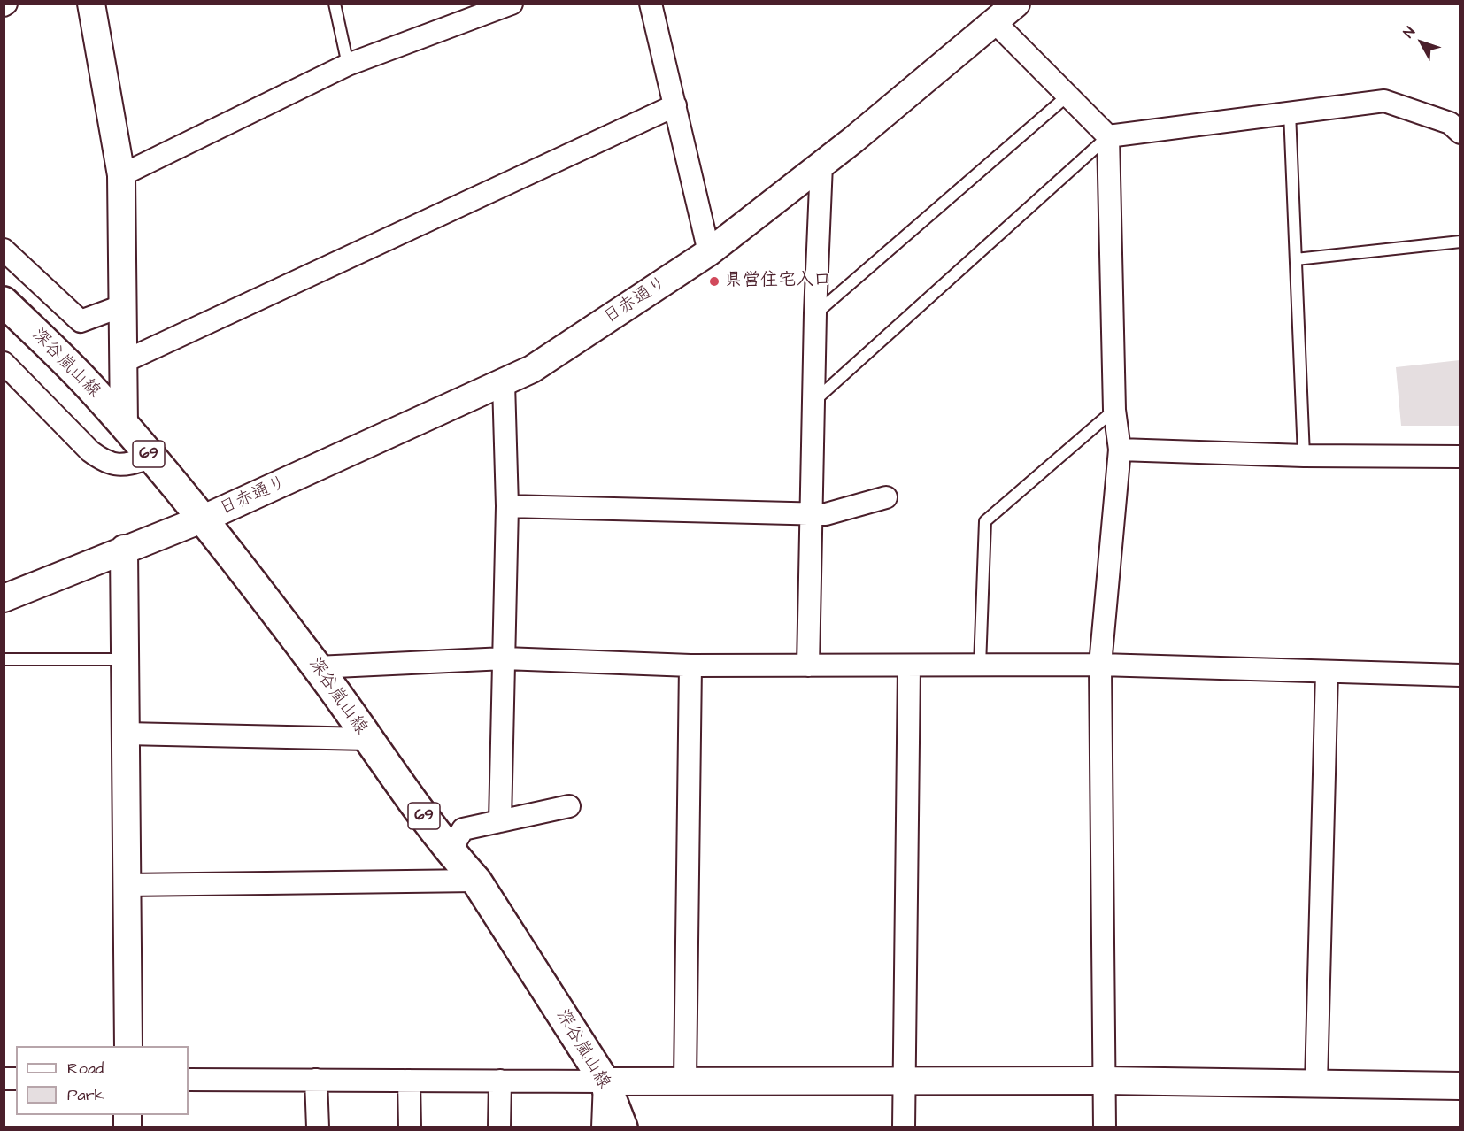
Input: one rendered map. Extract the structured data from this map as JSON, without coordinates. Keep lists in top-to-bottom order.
{
  "streets": {
    "main road": ["深谷嵐山線", "69"],
    "street": ["日赤通り"]
  },
  "crossings": [
    ["日赤通り", "深谷嵐山線"]
  ],
  "places": ["県営住宅入口"],
  "legend": ["Road", "Park"],
  "north": "top left"
}
